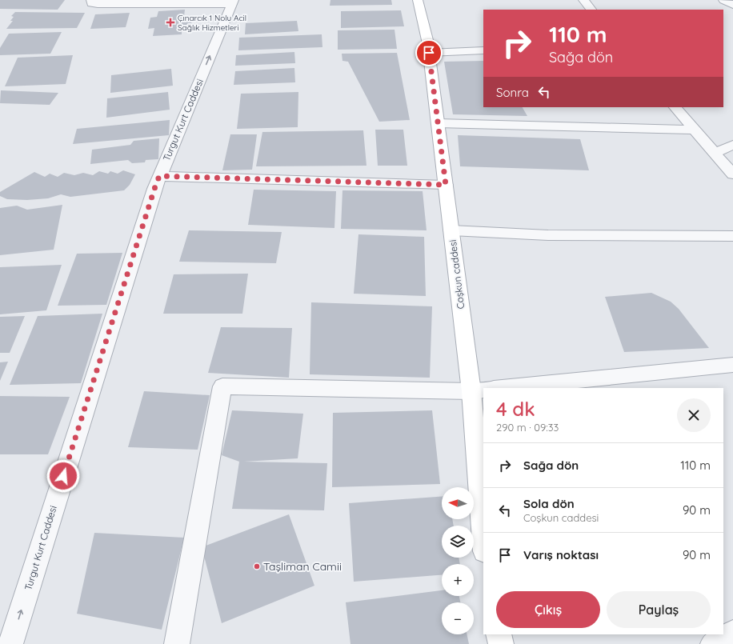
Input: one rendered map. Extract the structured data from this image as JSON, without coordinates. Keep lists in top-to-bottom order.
{
  "streets": {
    "street": ["Turgut Kurt Caddesi", "Coşkun caddesi"]
  },
  "one_way": ["Turgut Kurt Caddesi"],
  "places": {
    "health": ["Çınarcık 1 Nolu Acil Sağlık Hizmetleri"],
    "other": ["Taşliman Camii"]
  },
  "north": "left",
  "page": {
    "turn": ["110 m", "Sağa dön"],
    "then": "Sonra",
    "heading": ["4 dk", "290 m · 09:33"],
    "list": [
      {
        "name": "Sağa dön",
        "value": "110 m"
      },
      {
        "name": "Sola dön",
        "note": "Coşkun caddesi",
        "value": "90 m"
      },
      {
        "name": "Varış noktası",
        "value": "90 m"
      }
    ],
    "map_buttons": ["+", "−"],
    "buttons": ["Çıkış", "Paylaş"]
  }
}
